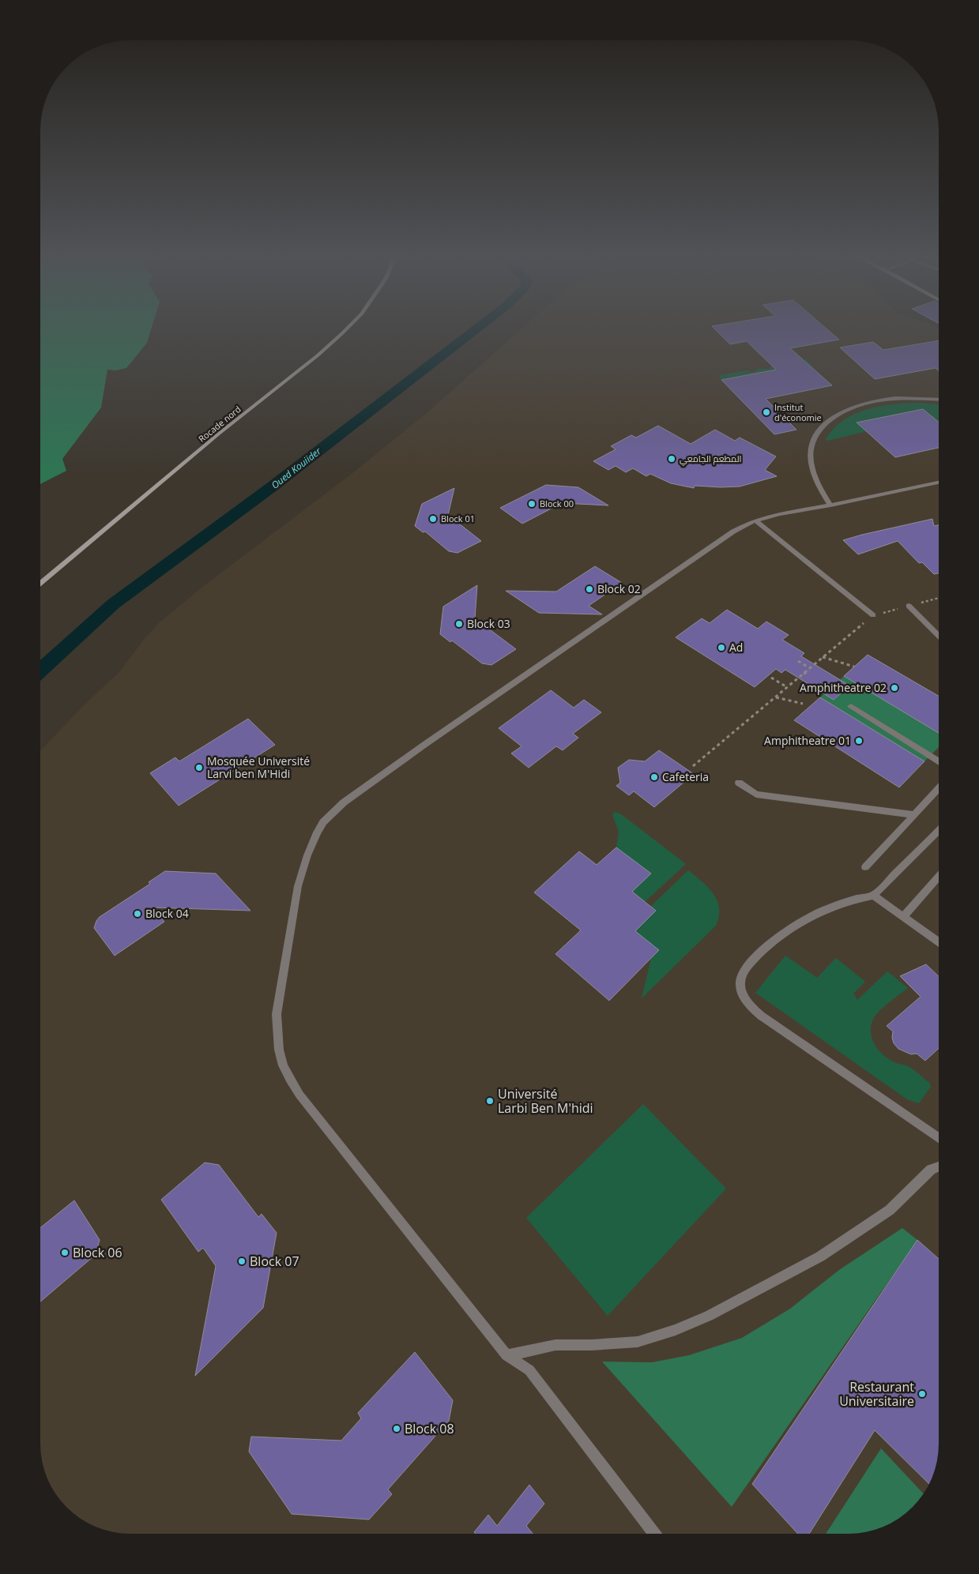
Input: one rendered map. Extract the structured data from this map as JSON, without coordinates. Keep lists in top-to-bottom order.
{
  "streets": {
    "main road": ["Rocade nord"]
  },
  "water": ["Oued Kouiider"],
  "places": [
    "Institut d'économie",
    "المطعم الجامعي",
    "Block 00",
    "Block 01",
    "Block 02",
    "Block 03",
    "Ad",
    "Amphitheatre 02",
    "Amphitheatre 01",
    "Mosquée Université Larvi ben M'Hidi",
    "Cafeteria",
    "Block 04",
    "Université Larbi Ben M'hidi",
    "Block 06",
    "Block 07",
    "Restaurant Universitaire",
    "Block 08"
  ]
}
